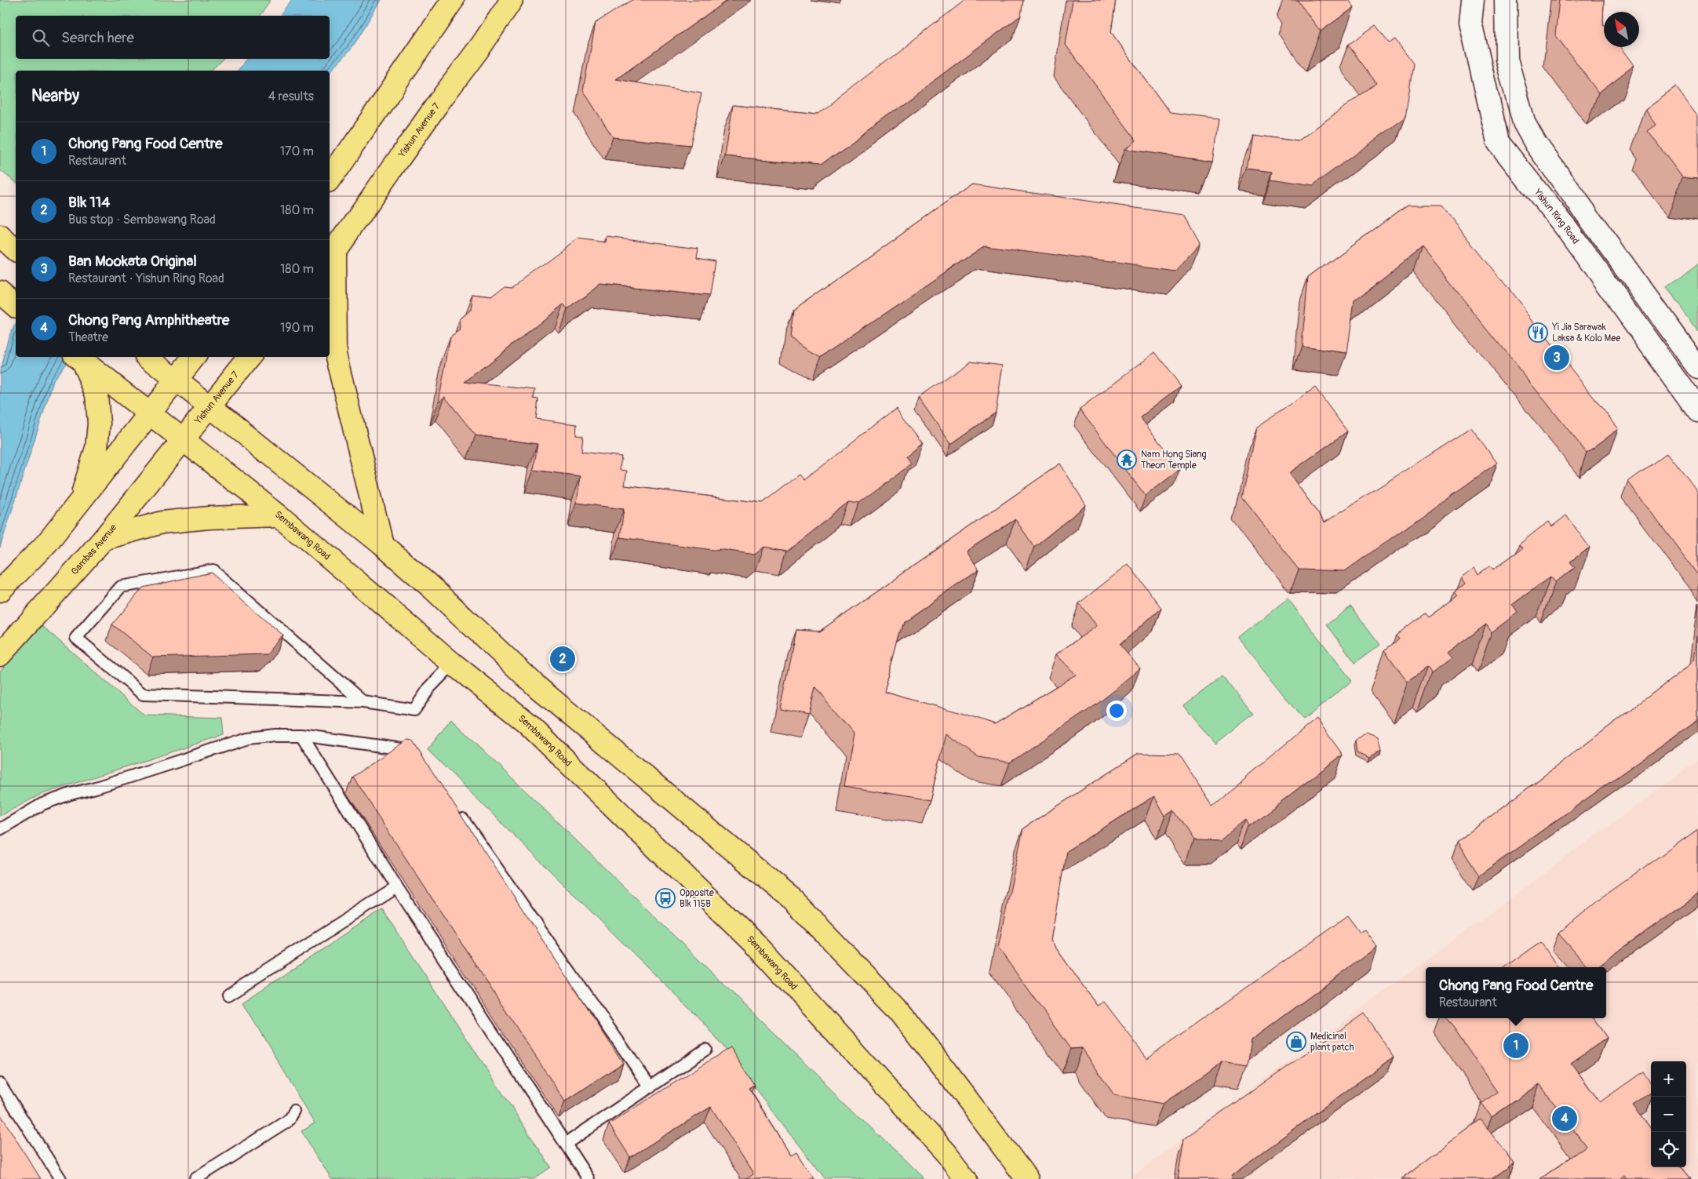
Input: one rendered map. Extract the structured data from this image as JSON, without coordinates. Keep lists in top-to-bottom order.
{
  "streets": {
    "main road": [
      "Yishun Avenue 7",
      "Yishun Ring Road",
      "Sembawang Road",
      "Gambas Avenue"
    ]
  },
  "crossings": [
    ["Yishun Avenue 7", "Sembawang Road"],
    ["Yishun Avenue 7", "Gambas Avenue"],
    ["Sembawang Road", "Gambas Avenue"]
  ],
  "places": {
    "restaurant": ["Yi Jia Sarawak Laksa & Kolo Mee"],
    "temple": ["Nam Hong Siang Theon Temple"],
    "bus stop": ["Opposite Blk 115B"],
    "shop": ["Medicinal plant patch"]
  },
  "north": "top left",
  "page": {
    "search": "Search here",
    "heading": ["Nearby", "4 results"],
    "list": [
      {
        "mark": "1",
        "name": "Chong Pang Food Centre",
        "note": "Restaurant",
        "value": "170 m"
      },
      {
        "mark": "2",
        "name": "Blk 114",
        "note": "Bus stop · Sembawang Road",
        "value": "180 m"
      },
      {
        "mark": "3",
        "name": "Ban Mookata Original",
        "note": "Restaurant · Yishun Ring Road",
        "value": "180 m"
      },
      {
        "mark": "4",
        "name": "Chong Pang Amphitheatre",
        "note": "Theatre",
        "value": "190 m"
      }
    ],
    "pins": [
      "3",
      "2",
      "1",
      "4"
    ],
    "popup": ["Chong Pang Food Centre", "Restaurant"],
    "map_buttons": ["+", "−"]
  }
}
